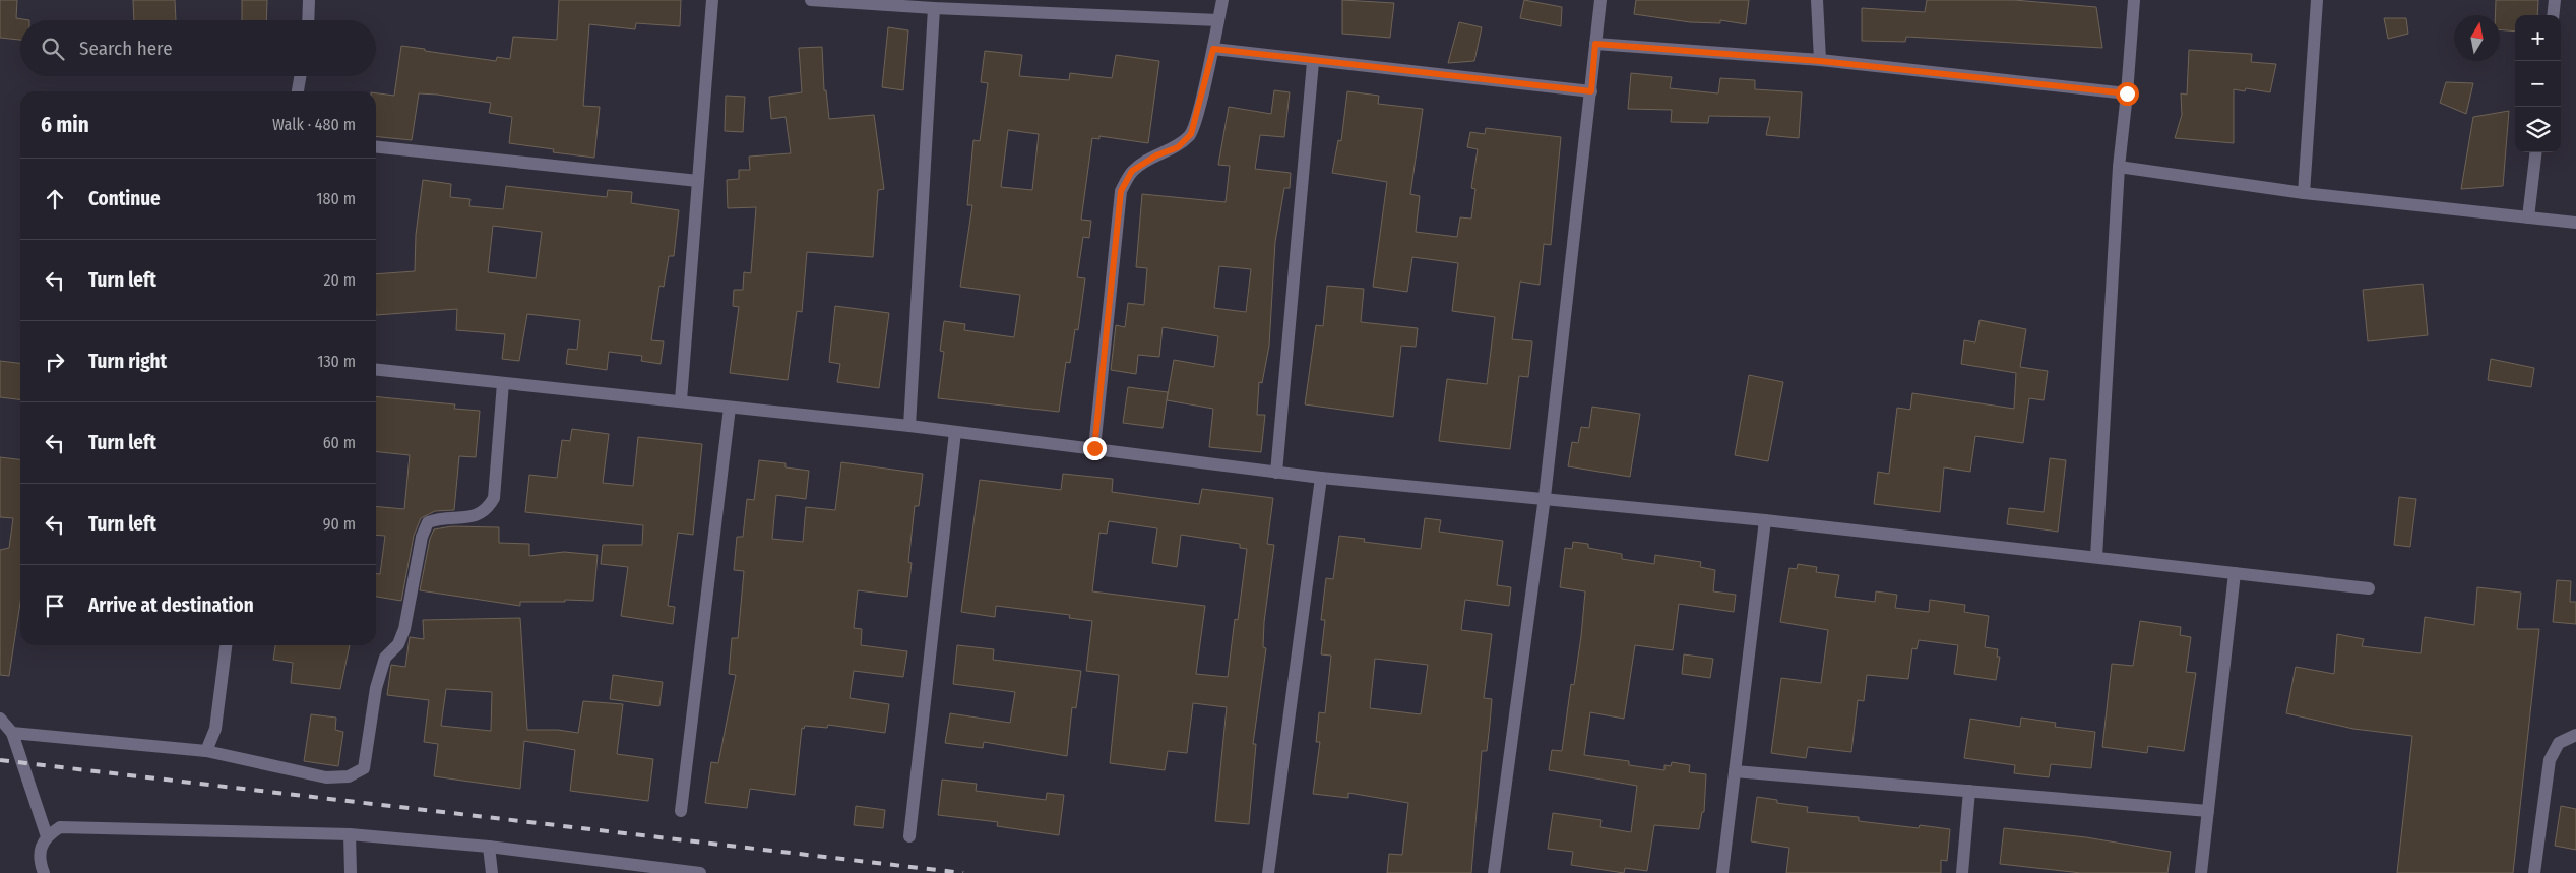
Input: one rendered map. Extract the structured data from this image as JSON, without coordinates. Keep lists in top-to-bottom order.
{
  "north": "top",
  "page": {
    "map_buttons": ["+", "−"],
    "search": "Search here",
    "heading": ["6 min", "Walk · 480 m"],
    "list": [
      ["Continue", "180 m"],
      ["Turn left", "20 m"],
      ["Turn right", "130 m"],
      ["Turn left", "60 m"],
      ["Turn left", "90 m"],
      "Arrive at destination"
    ]
  }
}
